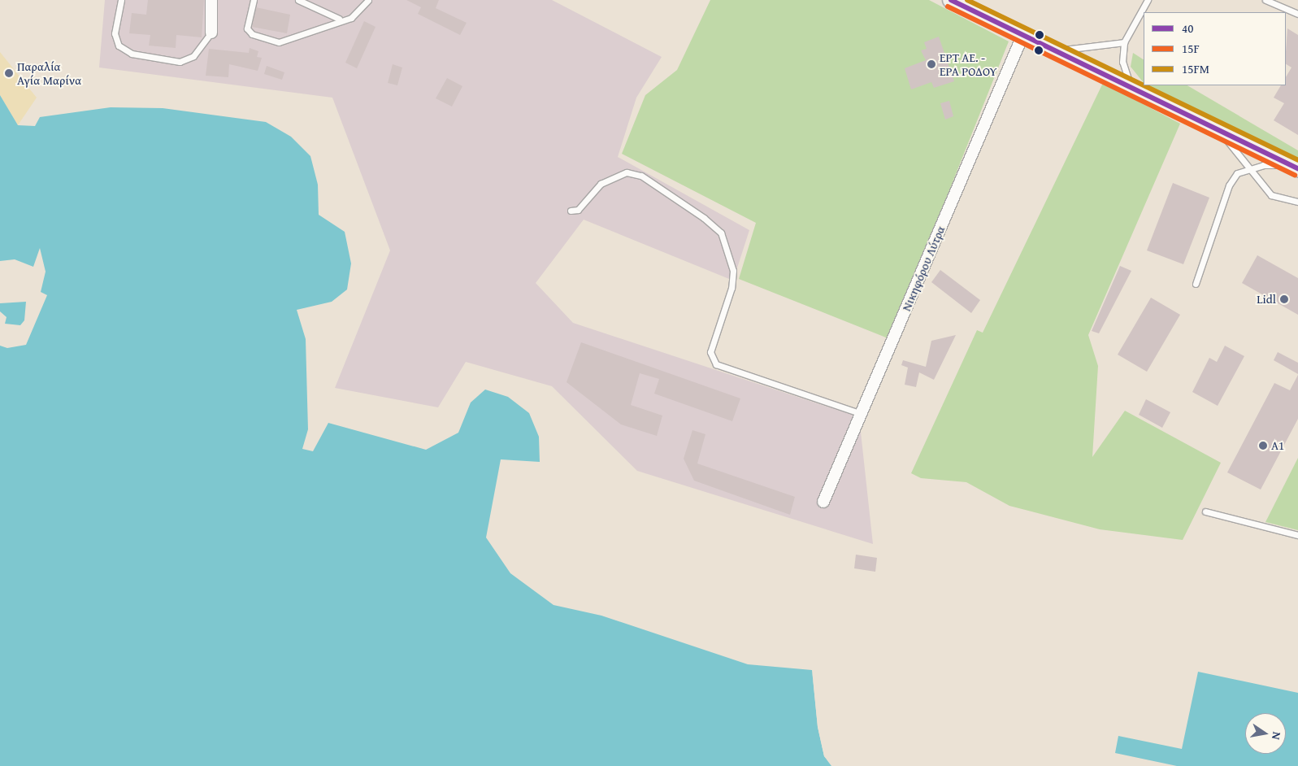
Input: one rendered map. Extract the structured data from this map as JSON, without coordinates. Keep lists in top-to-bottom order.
{
  "streets": {
    "street": ["Νικηφόρου Λύτρα"]
  },
  "places": [
    "ΕΡΤ ΑΕ. - ΕΡΑ ΡΟΔΟΥ",
    "Παραλία Αγία Μαρίνα",
    "Lidl",
    "A1"
  ],
  "lines": ["transit line 40", "transit line 15FM", "transit line 15F"],
  "legend": ["40", "15F", "15FM"],
  "north": "right"
}
